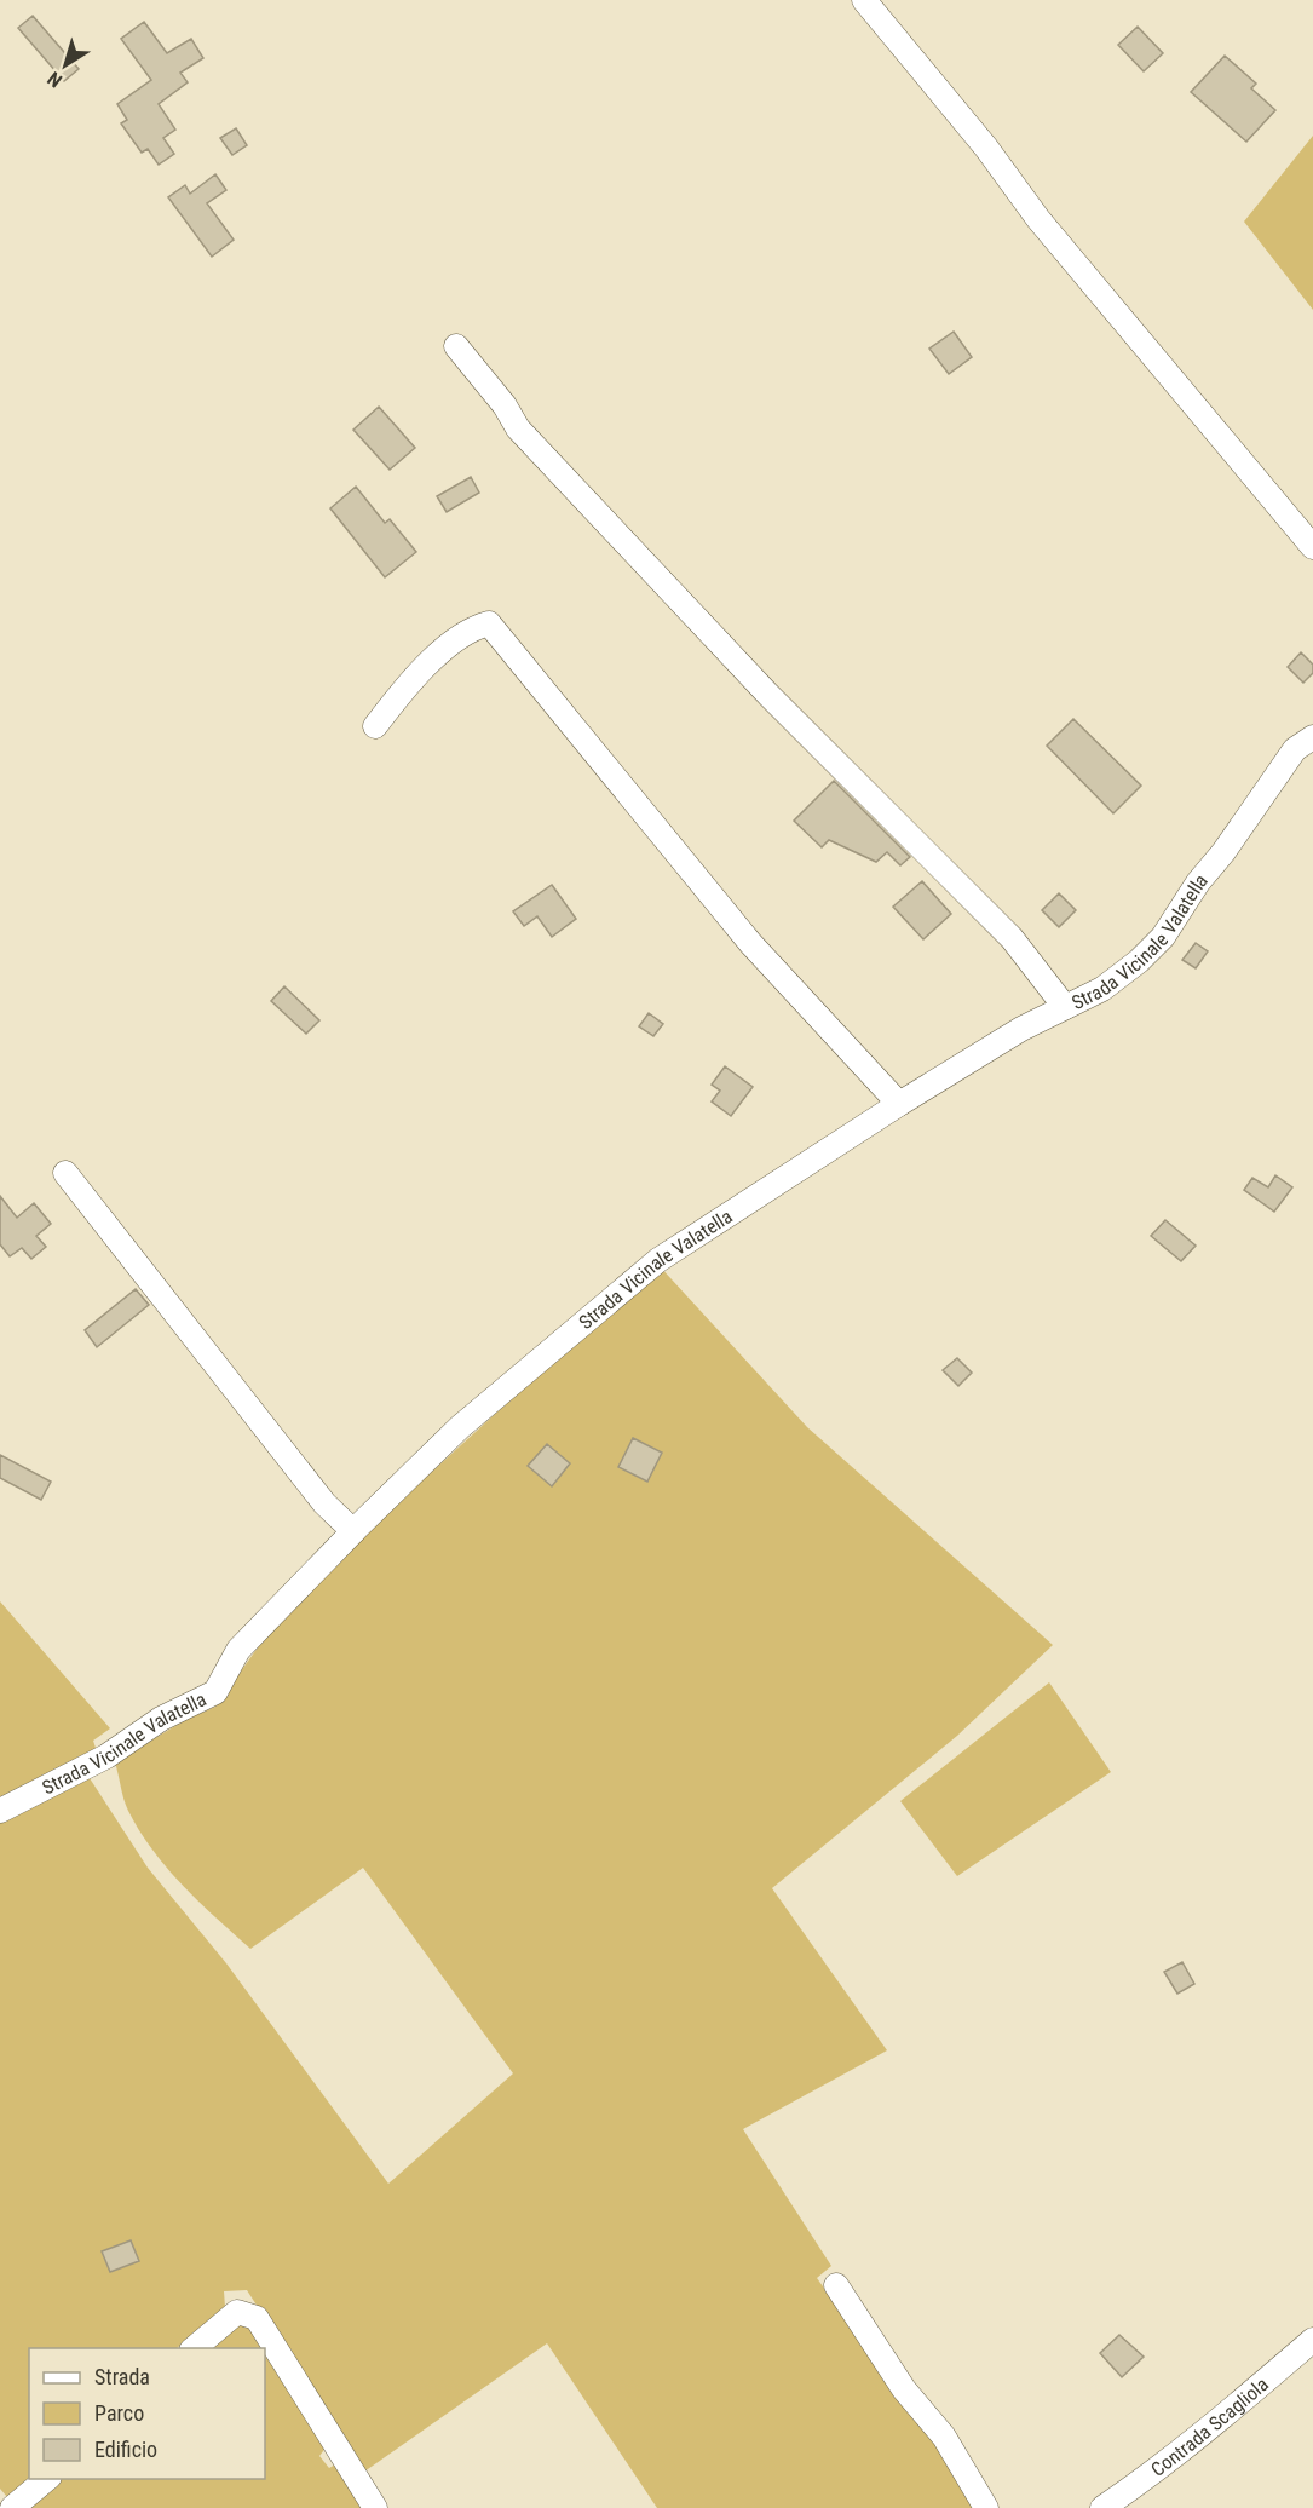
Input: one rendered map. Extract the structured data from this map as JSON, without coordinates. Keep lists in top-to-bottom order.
{
  "streets": {
    "street": ["Strada Vicinale Valatella", "Contrada Scagliola"]
  },
  "legend": ["Strada", "Parco", "Edificio"],
  "north": "bottom left"
}
